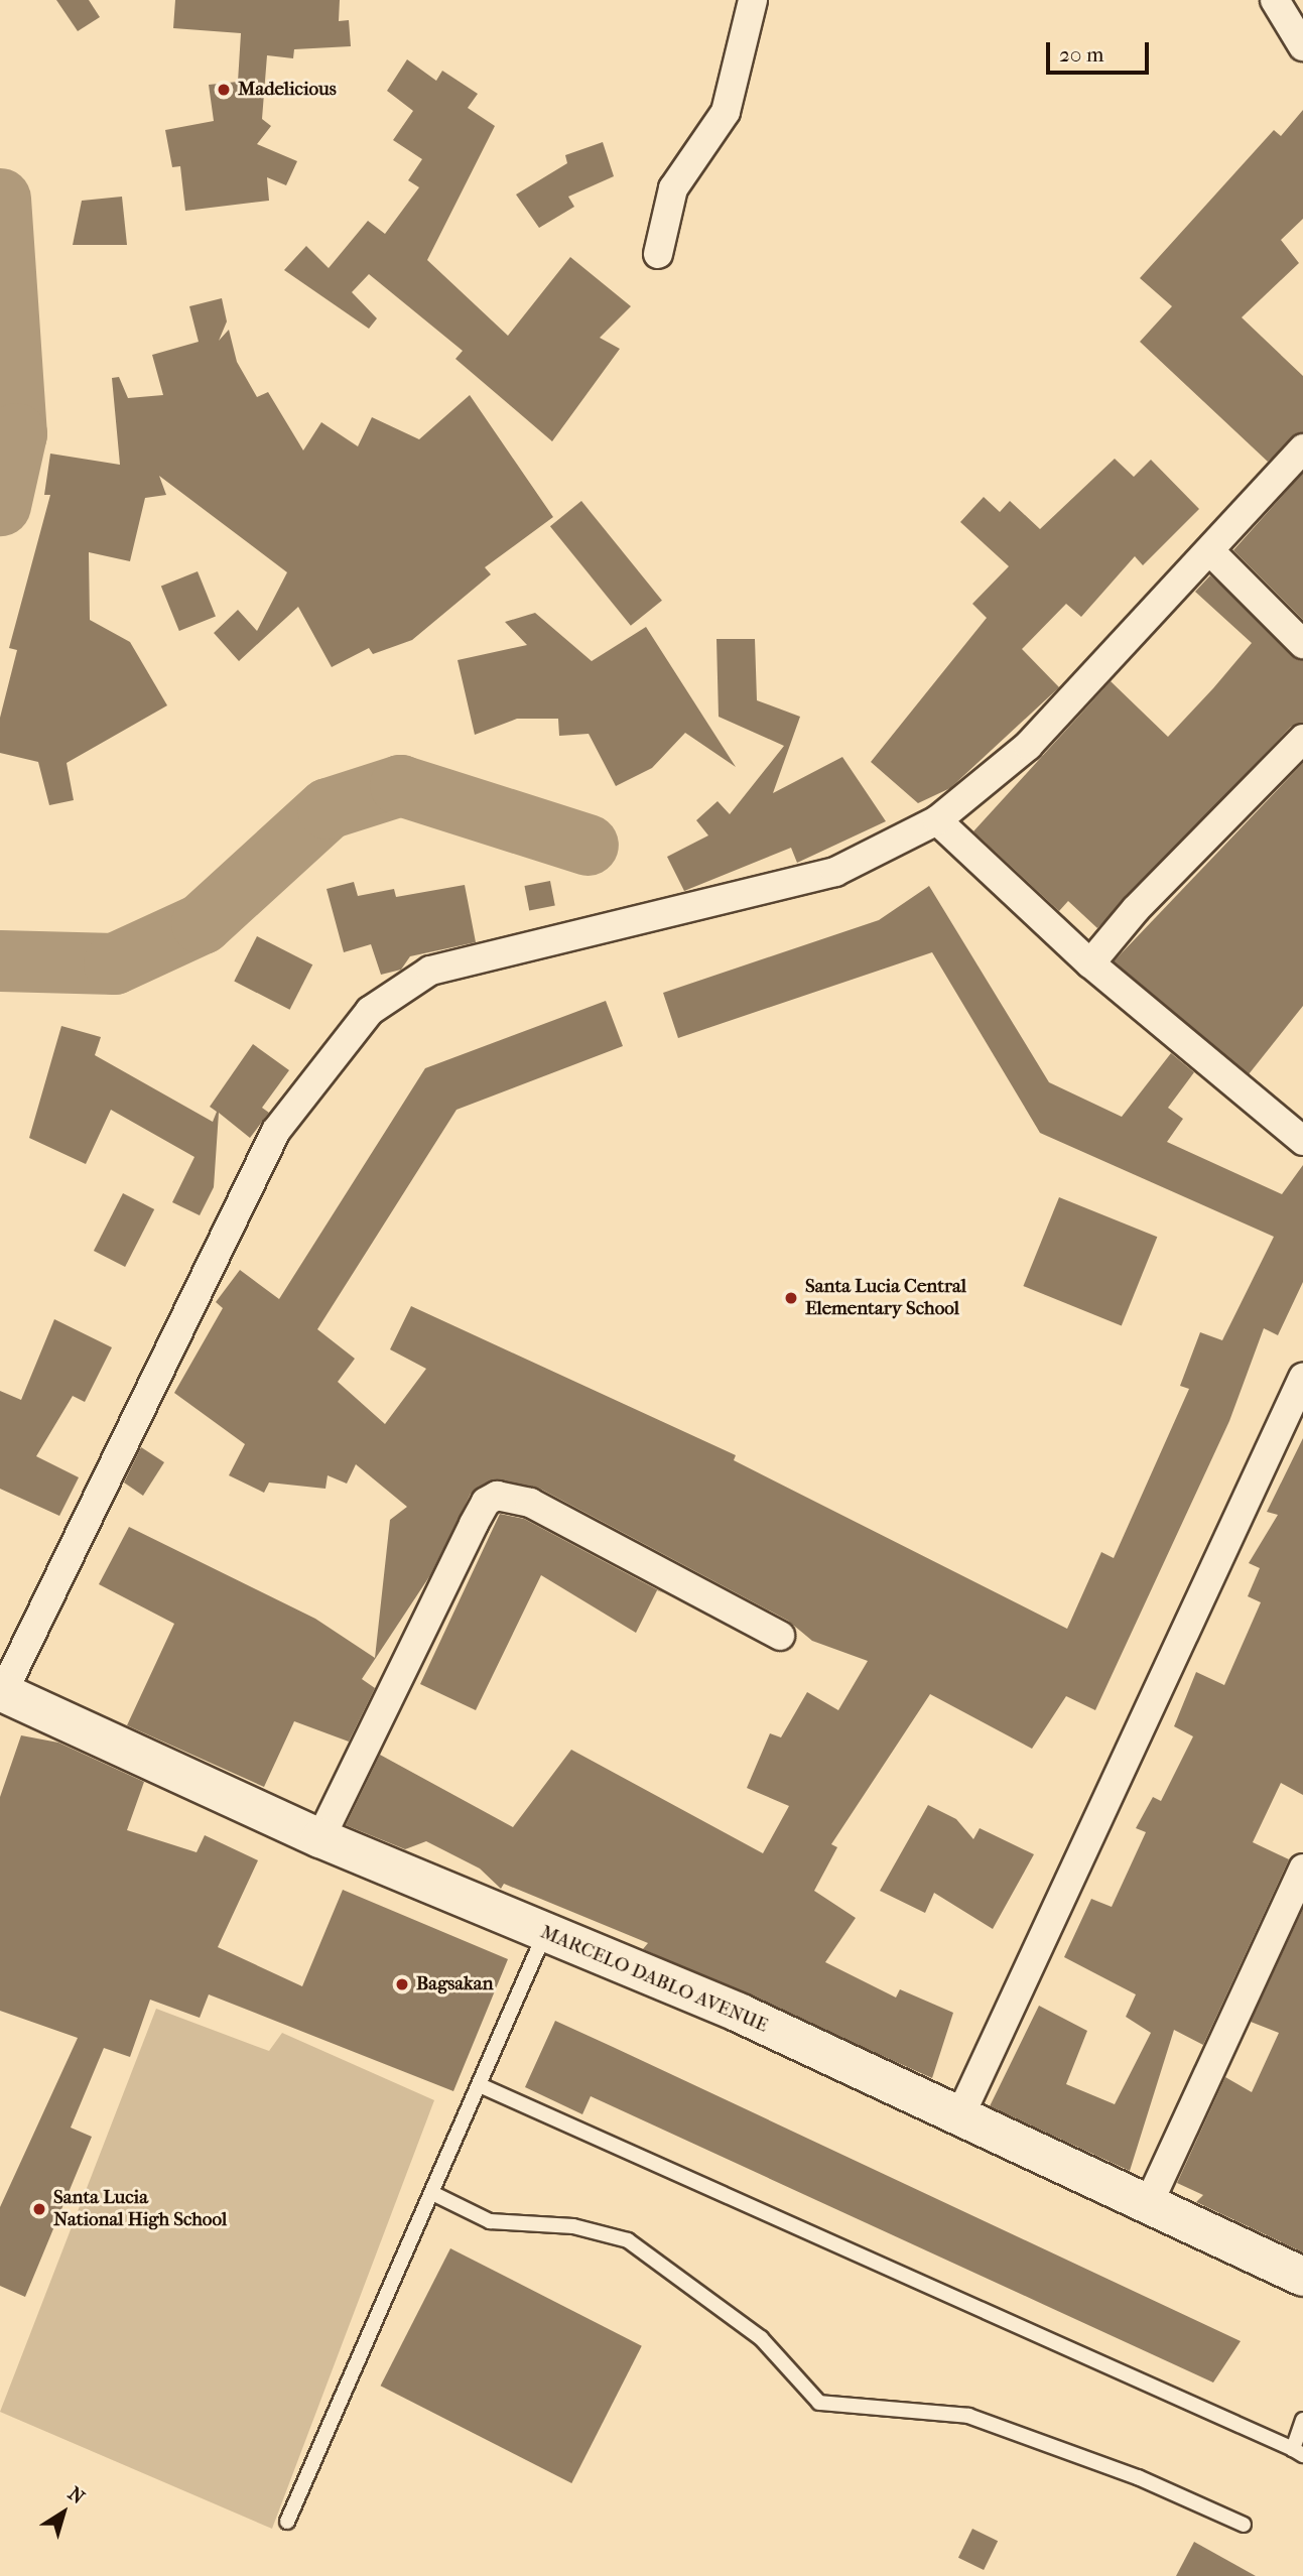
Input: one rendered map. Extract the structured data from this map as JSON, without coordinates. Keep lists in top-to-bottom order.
{
  "streets": {
    "street": ["MARCELO DABLO AVENUE"]
  },
  "places": [
    "Madelicious",
    "Santa Lucia Central Elementary School",
    "Bagsakan",
    "Santa Lucia National High School"
  ],
  "scale_bar": "20 m",
  "north": "top right"
}
